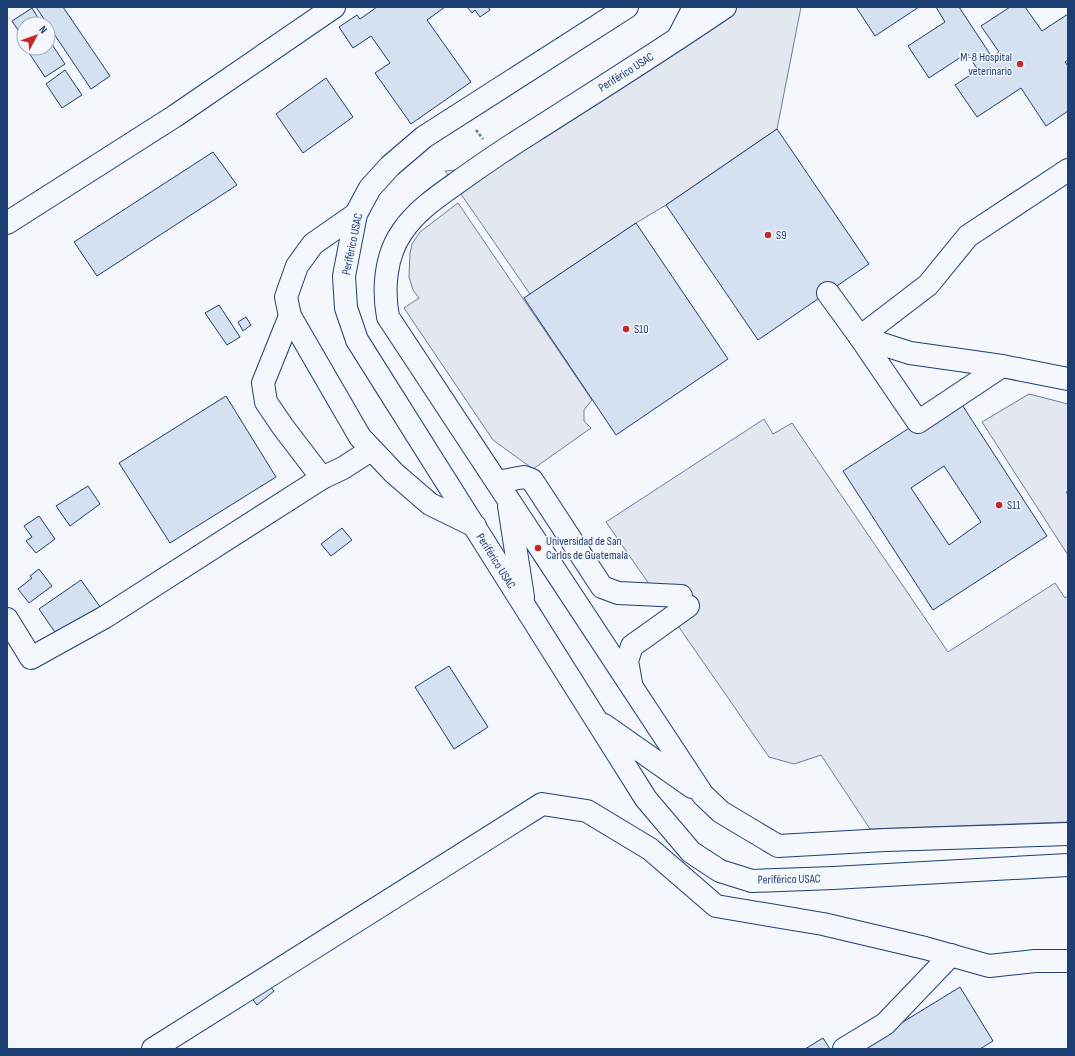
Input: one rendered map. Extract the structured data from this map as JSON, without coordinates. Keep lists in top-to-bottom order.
{
  "streets": {
    "street": ["Periférico USAC"]
  },
  "places": [
    "M-8 Hospital veterinario",
    "S9",
    "S10",
    "S11",
    "Universidad de San Carlos de Guatemala"
  ],
  "north": "top right"
}
